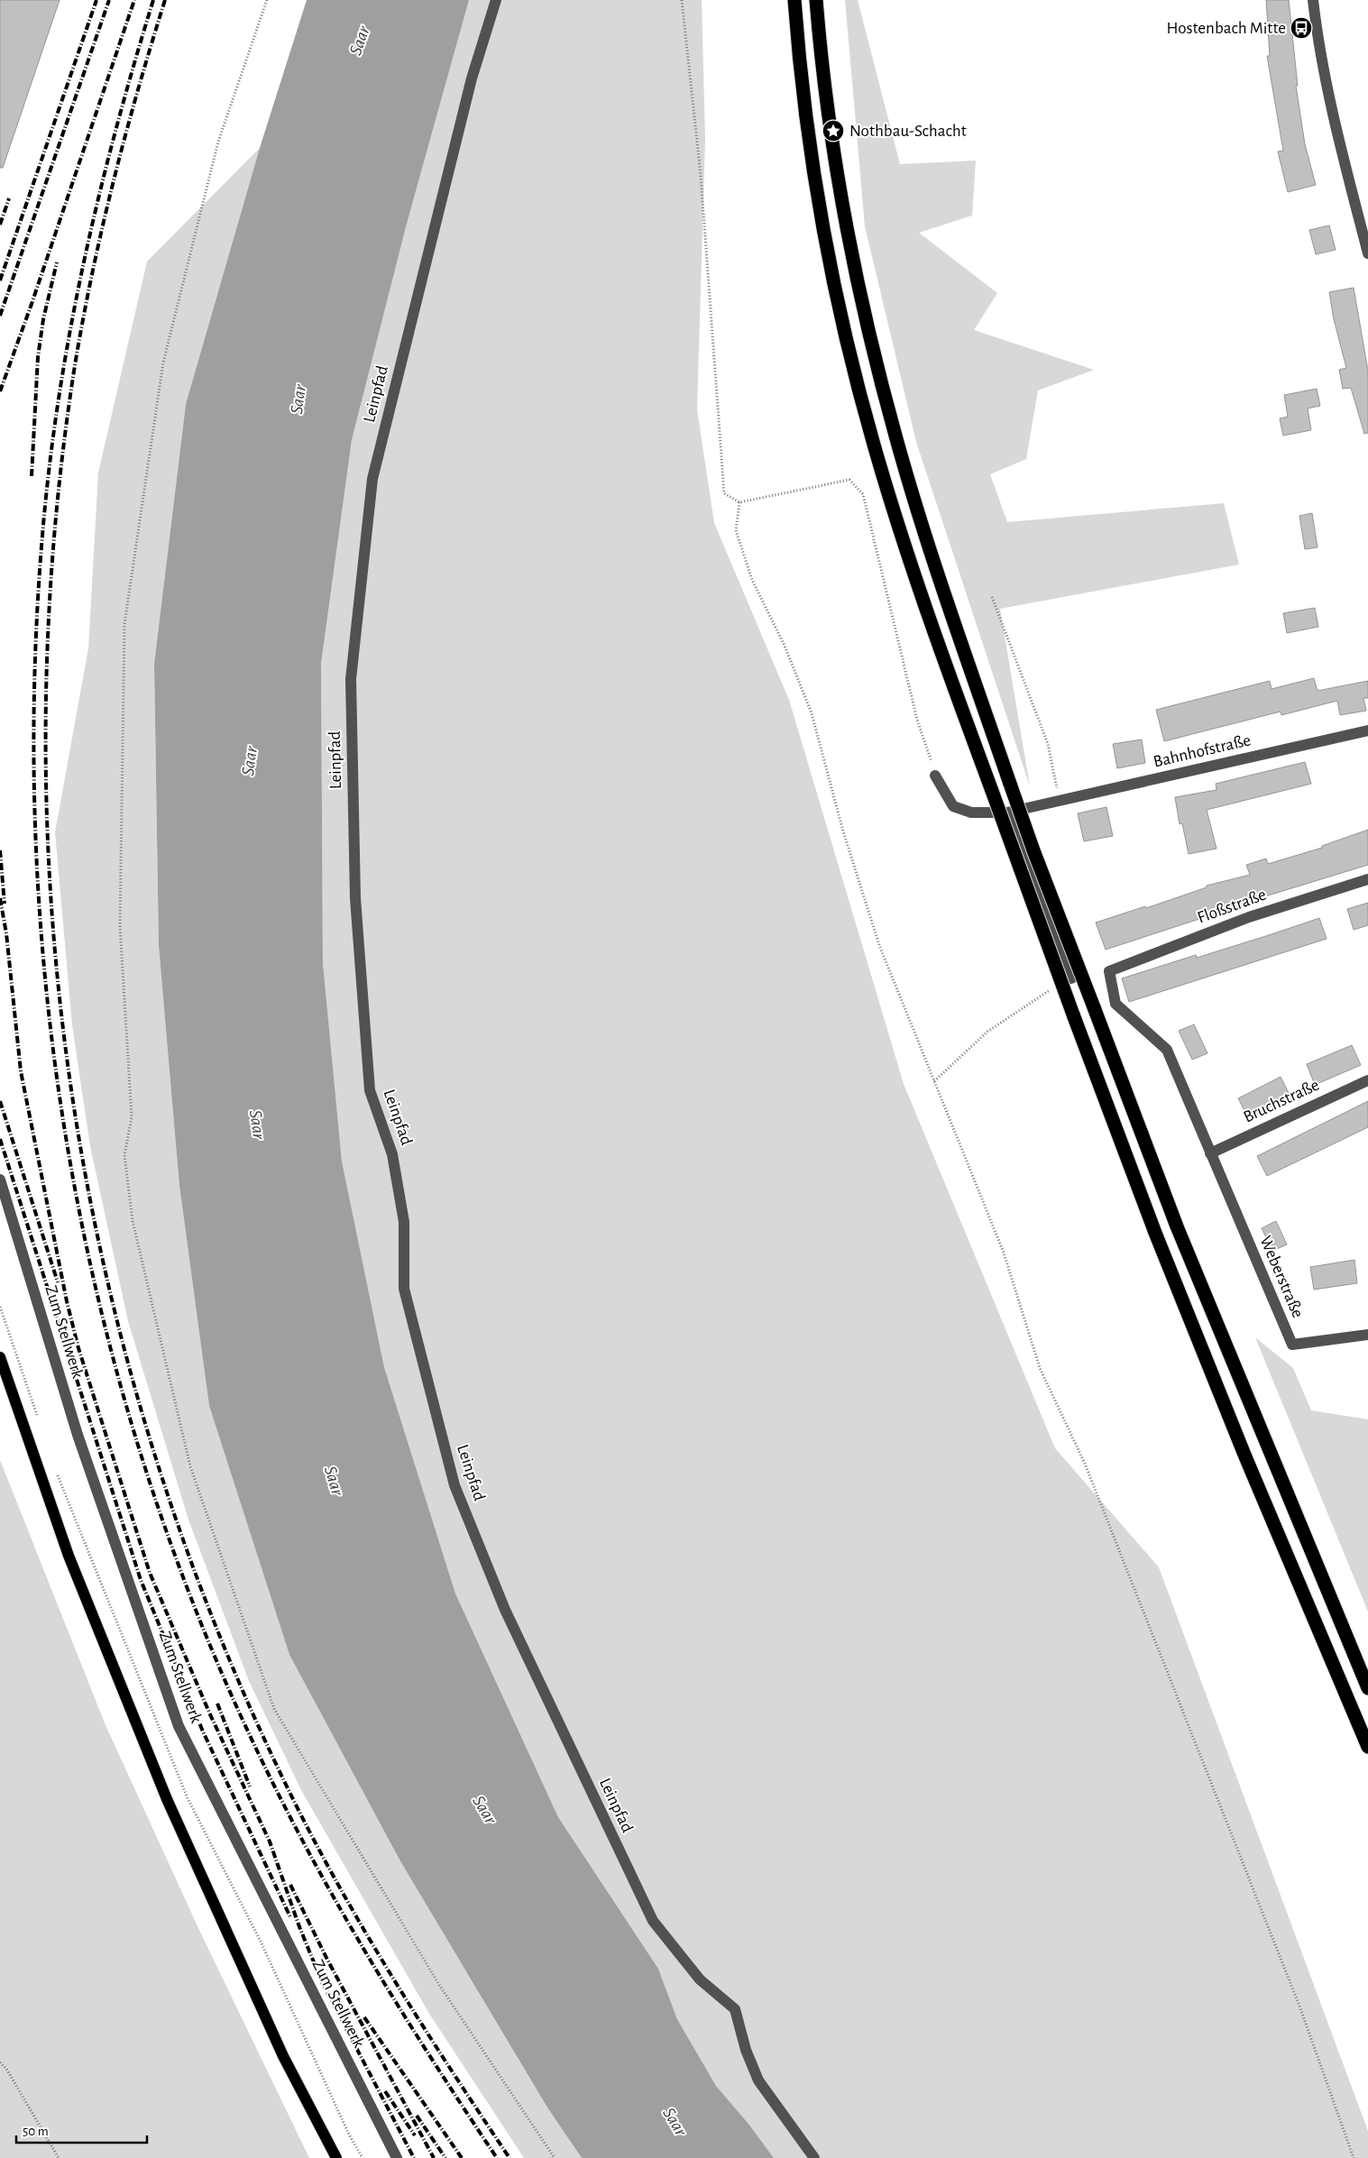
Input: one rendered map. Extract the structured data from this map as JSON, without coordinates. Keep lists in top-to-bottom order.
{
  "streets": {
    "street": [
      "Leinpfad",
      "Bahnhofstraße",
      "Floßstraße",
      "Bruchstraße",
      "Weberstraße",
      "Zum Stellwerk"
    ]
  },
  "crossings": [
    ["Floßstraße", "Bruchstraße"],
    ["Floßstraße", "Weberstraße"],
    ["Bruchstraße", "Weberstraße"]
  ],
  "water": ["Saar"],
  "places": {
    "bus stop": ["Hostenbach Mitte"],
    "place": ["Nothbau-Schacht"]
  },
  "scale_bar": "50 m"
}
